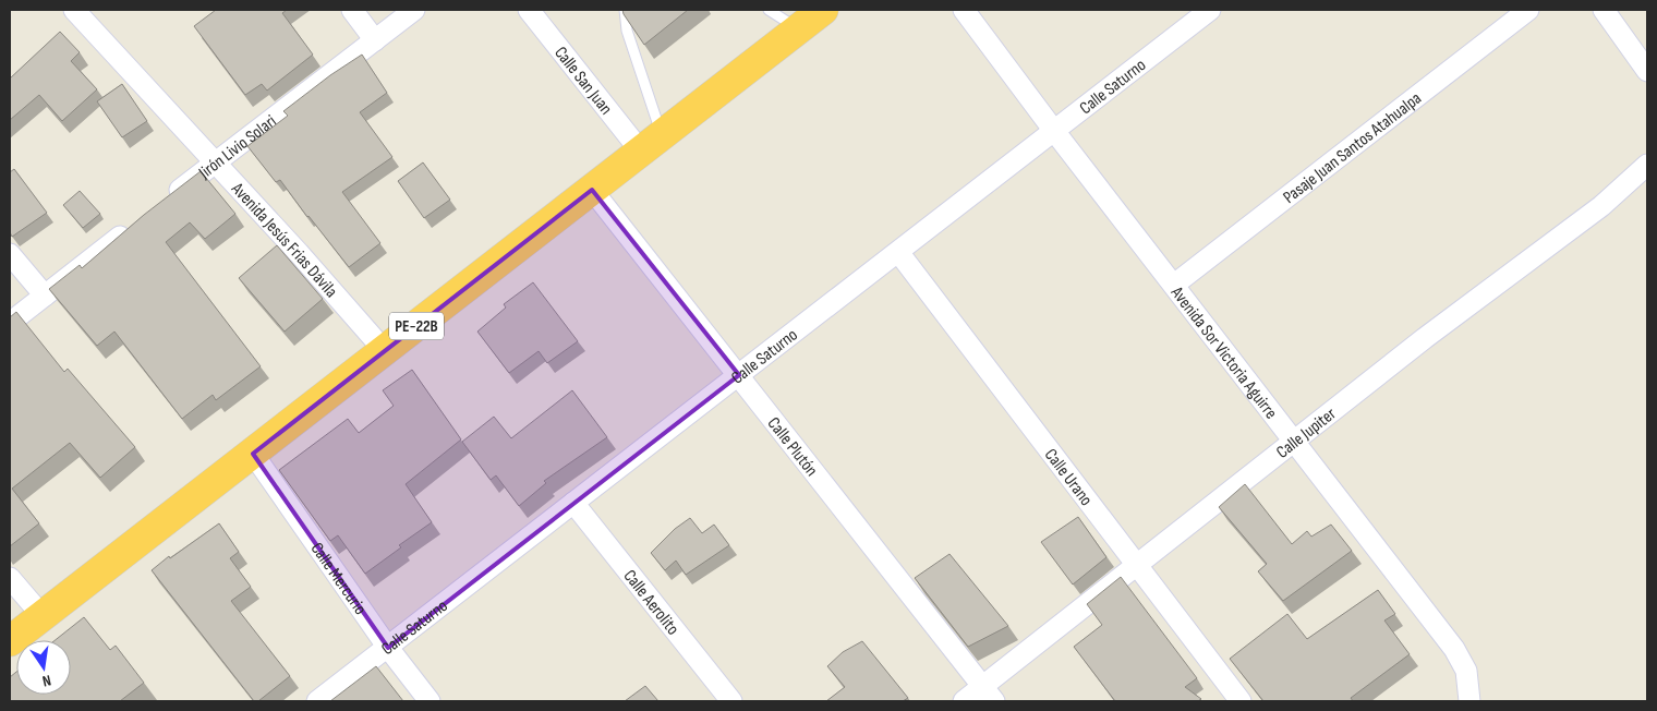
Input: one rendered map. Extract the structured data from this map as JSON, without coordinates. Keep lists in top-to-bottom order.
{
  "streets": {
    "highway": ["PE-22B"],
    "street": [
      "Calle San Juan",
      "Calle Saturno",
      "Jirón Livio Solari",
      "Pasaje Juan Santos Atahualpa",
      "Avenida Jesús Frias Dávila",
      "Avenida Sor Victoria Aguirre",
      "Calle Jupiter",
      "Calle Plutón",
      "Calle Urano",
      "Calle Mercurio",
      "Calle Aerolito"
    ]
  },
  "crossings": [
    ["Calle San Juan", "PE-22B"],
    ["Calle Saturno", "Avenida Sor Victoria Aguirre"],
    ["Calle Saturno", "Calle Plutón"],
    ["Calle Saturno", "Calle Urano"],
    ["Calle Saturno", "Calle Mercurio"],
    ["Calle Saturno", "Calle Aerolito"],
    ["Jirón Livio Solari", "Avenida Jesús Frias Dávila"],
    ["Pasaje Juan Santos Atahualpa", "Avenida Sor Victoria Aguirre"],
    ["Avenida Jesús Frias Dávila", "PE-22B"],
    ["PE-22B", "Calle Plutón"],
    ["PE-22B", "Calle Mercurio"],
    ["Avenida Sor Victoria Aguirre", "Calle Jupiter"],
    ["Calle Jupiter", "Calle Plutón"],
    ["Calle Jupiter", "Calle Urano"]
  ],
  "north": "bottom"
}
